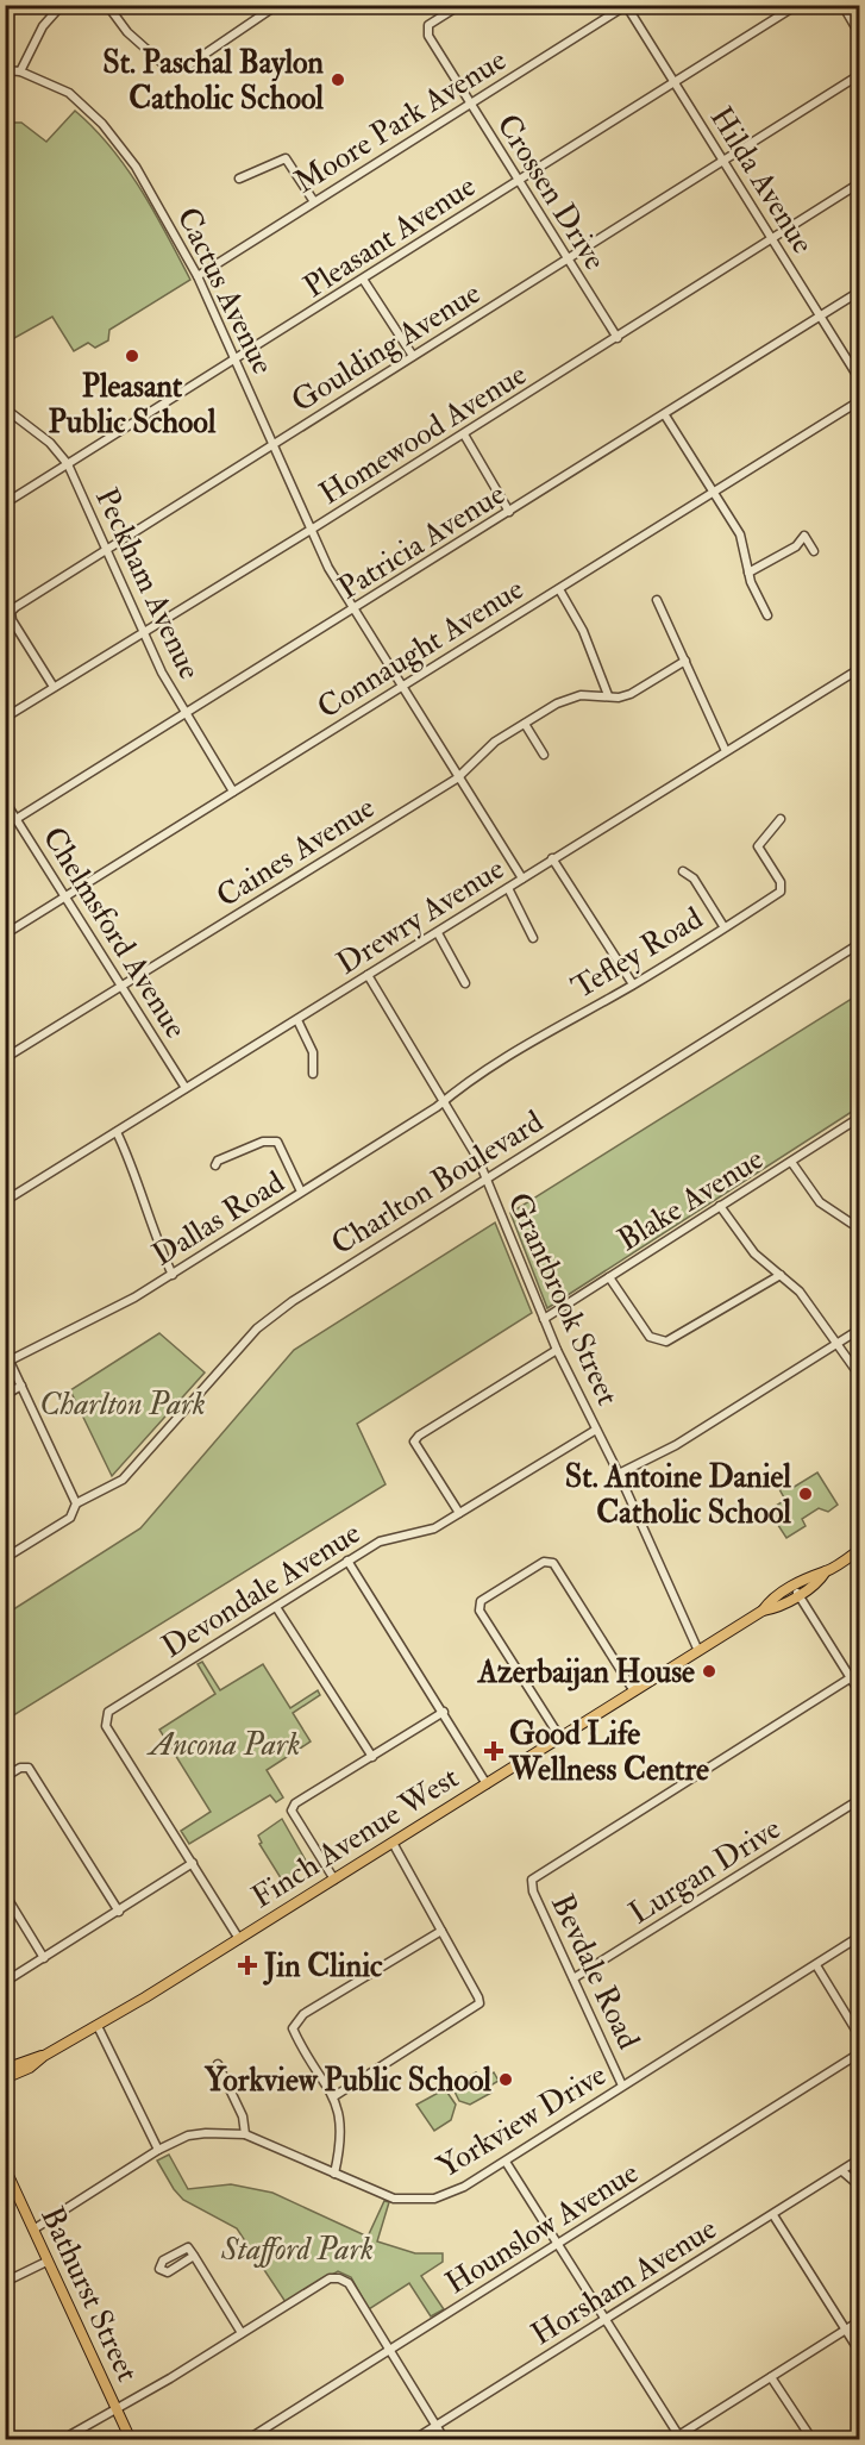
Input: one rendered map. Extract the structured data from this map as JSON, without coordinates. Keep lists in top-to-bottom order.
{
  "streets": {
    "main road": ["Finch Avenue West", "Bathurst Street"],
    "street": [
      "Moore Park Avenue",
      "Hilda Avenue",
      "Crossen Drive",
      "Pleasant Avenue",
      "Cactus Avenue",
      "Goulding Avenue",
      "Homewood Avenue",
      "Patricia Avenue",
      "Peckham Avenue",
      "Connaught Avenue",
      "Caines Avenue",
      "Drewry Avenue",
      "Chelmsford Avenue",
      "Tefley Road",
      "Charlton Boulevard",
      "Blake Avenue",
      "Dallas Road",
      "Grantbrook Street",
      "Devondale Avenue",
      "Lurgan Drive",
      "Bevdale Road",
      "Yorkview Drive",
      "Hounslow Avenue",
      "Horsham Avenue"
    ]
  },
  "crossings": [
    ["Moore Park Avenue", "Hilda Avenue"],
    ["Moore Park Avenue", "Crossen Drive"],
    ["Moore Park Avenue", "Cactus Avenue"],
    ["Hilda Avenue", "Pleasant Avenue"],
    ["Hilda Avenue", "Goulding Avenue"],
    ["Hilda Avenue", "Homewood Avenue"],
    ["Hilda Avenue", "Patricia Avenue"],
    ["Crossen Drive", "Pleasant Avenue"],
    ["Crossen Drive", "Goulding Avenue"],
    ["Crossen Drive", "Homewood Avenue"],
    ["Pleasant Avenue", "Cactus Avenue"],
    ["Pleasant Avenue", "Peckham Avenue"],
    ["Cactus Avenue", "Goulding Avenue"],
    ["Cactus Avenue", "Homewood Avenue"],
    ["Cactus Avenue", "Patricia Avenue"],
    ["Cactus Avenue", "Connaught Avenue"],
    ["Cactus Avenue", "Caines Avenue"],
    ["Cactus Avenue", "Drewry Avenue"],
    ["Goulding Avenue", "Homewood Avenue"],
    ["Goulding Avenue", "Peckham Avenue"],
    ["Homewood Avenue", "Peckham Avenue"],
    ["Patricia Avenue", "Peckham Avenue"],
    ["Patricia Avenue", "Chelmsford Avenue"],
    ["Peckham Avenue", "Connaught Avenue"],
    ["Connaught Avenue", "Chelmsford Avenue"],
    ["Caines Avenue", "Chelmsford Avenue"],
    ["Drewry Avenue", "Chelmsford Avenue"],
    ["Drewry Avenue", "Grantbrook Street"],
    ["Tefley Road", "Dallas Road"],
    ["Tefley Road", "Grantbrook Street"],
    ["Charlton Boulevard", "Grantbrook Street"],
    ["Blake Avenue", "Grantbrook Street"],
    ["Dallas Road", "Grantbrook Street"],
    ["Grantbrook Street", "Devondale Avenue"],
    ["Grantbrook Street", "Finch Avenue West"],
    ["Lurgan Drive", "Bevdale Road"],
    ["Bevdale Road", "Yorkview Drive"],
    ["Yorkview Drive", "Bathurst Street"]
  ],
  "parks": ["Charlton Park", "Ancona Park", "Stafford Park"],
  "places": {
    "other": [
      "St. Paschal Baylon Catholic School",
      "Pleasant Public School",
      "St. Antoine Daniel Catholic School",
      "Azerbaijan House",
      "Yorkview Public School"
    ],
    "health": ["Good Life Wellness Centre", "Jin Clinic"]
  }
}
